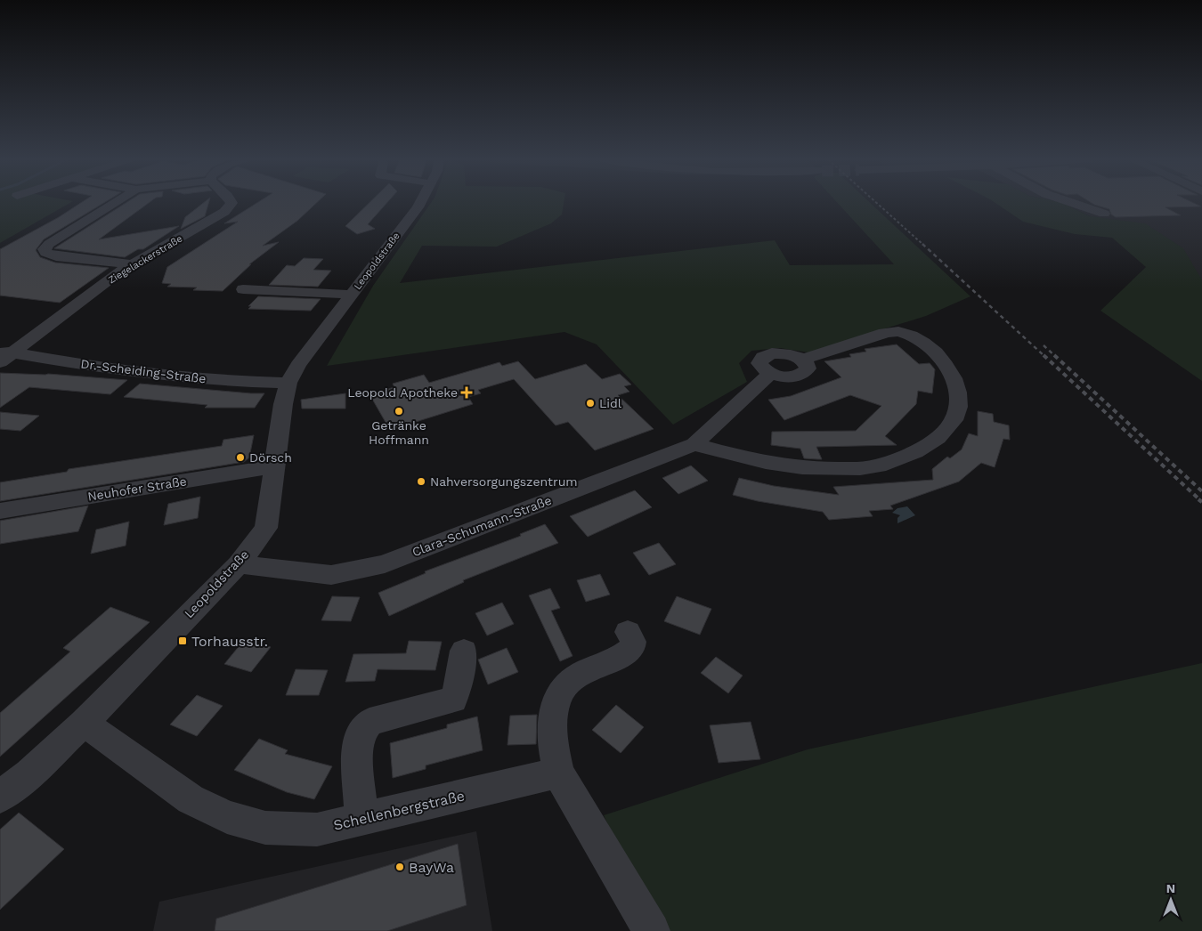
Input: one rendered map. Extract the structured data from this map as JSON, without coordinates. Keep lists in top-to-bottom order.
{
  "streets": {
    "street": [
      "Ziegelackerstraße",
      "Leopoldstraße",
      "Dr.-Scheiding-Straße",
      "Neuhofer Straße",
      "Clara-Schumann-Straße",
      "Schellenbergstraße"
    ]
  },
  "crossings": [
    ["Ziegelackerstraße", "Dr.-Scheiding-Straße"],
    ["Leopoldstraße", "Dr.-Scheiding-Straße"],
    ["Leopoldstraße", "Neuhofer Straße"],
    ["Leopoldstraße", "Clara-Schumann-Straße"],
    ["Leopoldstraße", "Schellenbergstraße"]
  ],
  "places": {
    "health": ["Leopold Apotheke"],
    "other": [
      "Lidl",
      "Getränke Hoffmann",
      "Dörsch",
      "Nahversorgungszentrum",
      "BayWa"
    ],
    "transit": ["Torhausstr."]
  },
  "north": "top"
}
